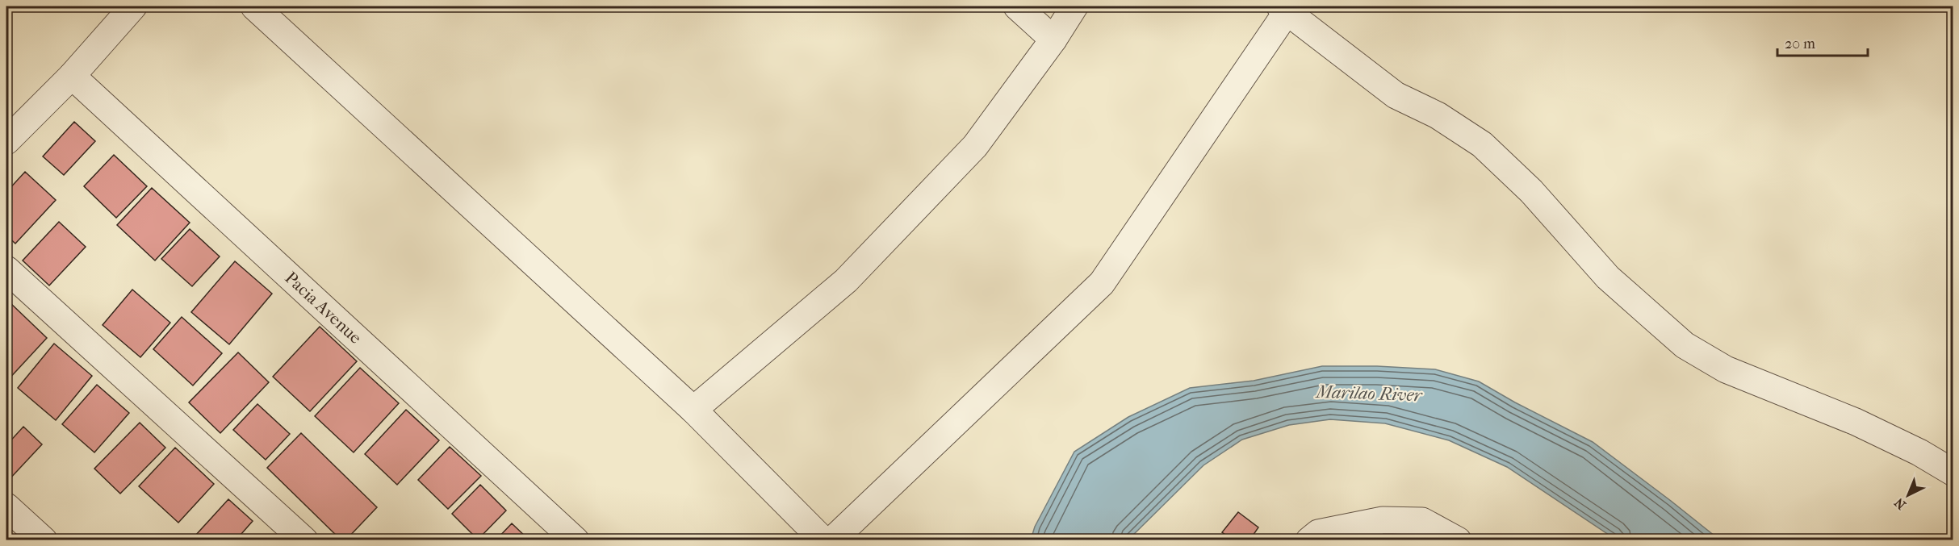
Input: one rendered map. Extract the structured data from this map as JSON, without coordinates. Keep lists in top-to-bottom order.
{
  "streets": {
    "street": ["Pacia Avenue"]
  },
  "water": ["Marilao River"],
  "scale_bar": "20 m",
  "north": "bottom left"
}
